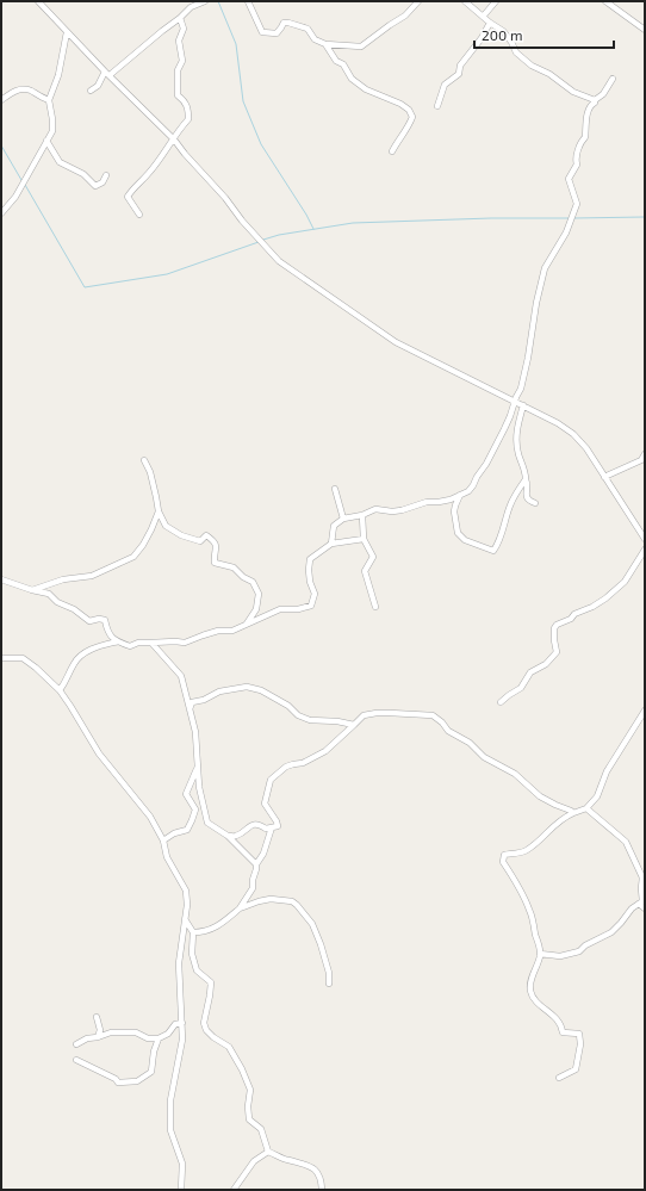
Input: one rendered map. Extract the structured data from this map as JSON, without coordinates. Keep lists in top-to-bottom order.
{
  "scale_bar": "200 m"
}
